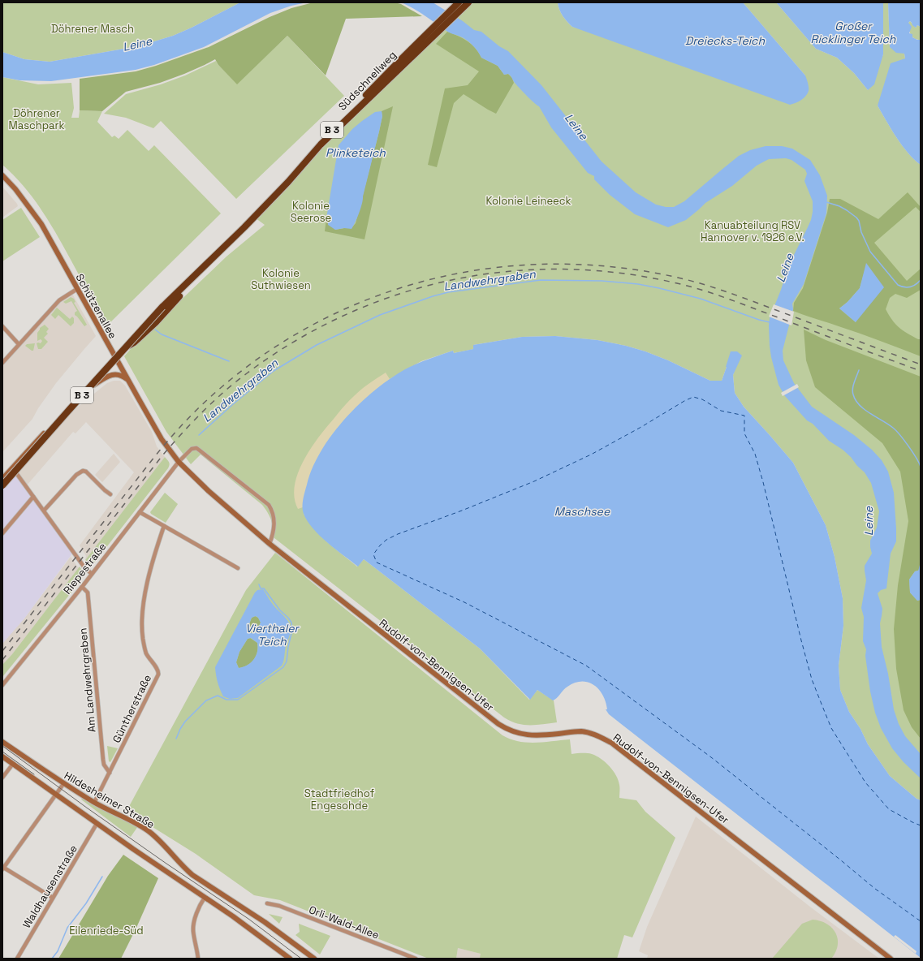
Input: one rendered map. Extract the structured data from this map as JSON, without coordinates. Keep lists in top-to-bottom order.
{
  "streets": {
    "highway": ["Südschnellweg", "B 3"],
    "street": [
      "Schützenallee",
      "Riepestraße",
      "Rudolf-von-Bennigsen-Ufer",
      "Am Landwehrgraben",
      "Güntherstraße",
      "Hildesheimer Straße",
      "Waldhausenstraße",
      "Orli-Wald-Allee"
    ]
  },
  "crossings": [
    ["Südschnellweg", "B 3"],
    ["Schützenallee", "Rudolf-von-Bennigsen-Ufer"],
    ["Riepestraße", "Rudolf-von-Bennigsen-Ufer"],
    ["Riepestraße", "Am Landwehrgraben"],
    ["Am Landwehrgraben", "Güntherstraße"],
    ["Güntherstraße", "Hildesheimer Straße"],
    ["Hildesheimer Straße", "Waldhausenstraße"]
  ],
  "water": [
    "Großer Ricklinger Teich",
    "Dreiecks-Teich",
    "Leine",
    "Plinketeich",
    "Landwehrgraben",
    "Maschsee",
    "Vierthaler Teich"
  ],
  "parks": [
    "Döhrener Masch",
    "Döhrener Maschpark",
    "Kolonie Leineeck",
    "Kolonie Seerose",
    "Kanuabteilung RSV Hannover v. 1926 e.V.",
    "Kolonie Suthwiesen",
    "Stadtfriedhof Engesohde",
    "Eilenriede-Süd"
  ]
}
